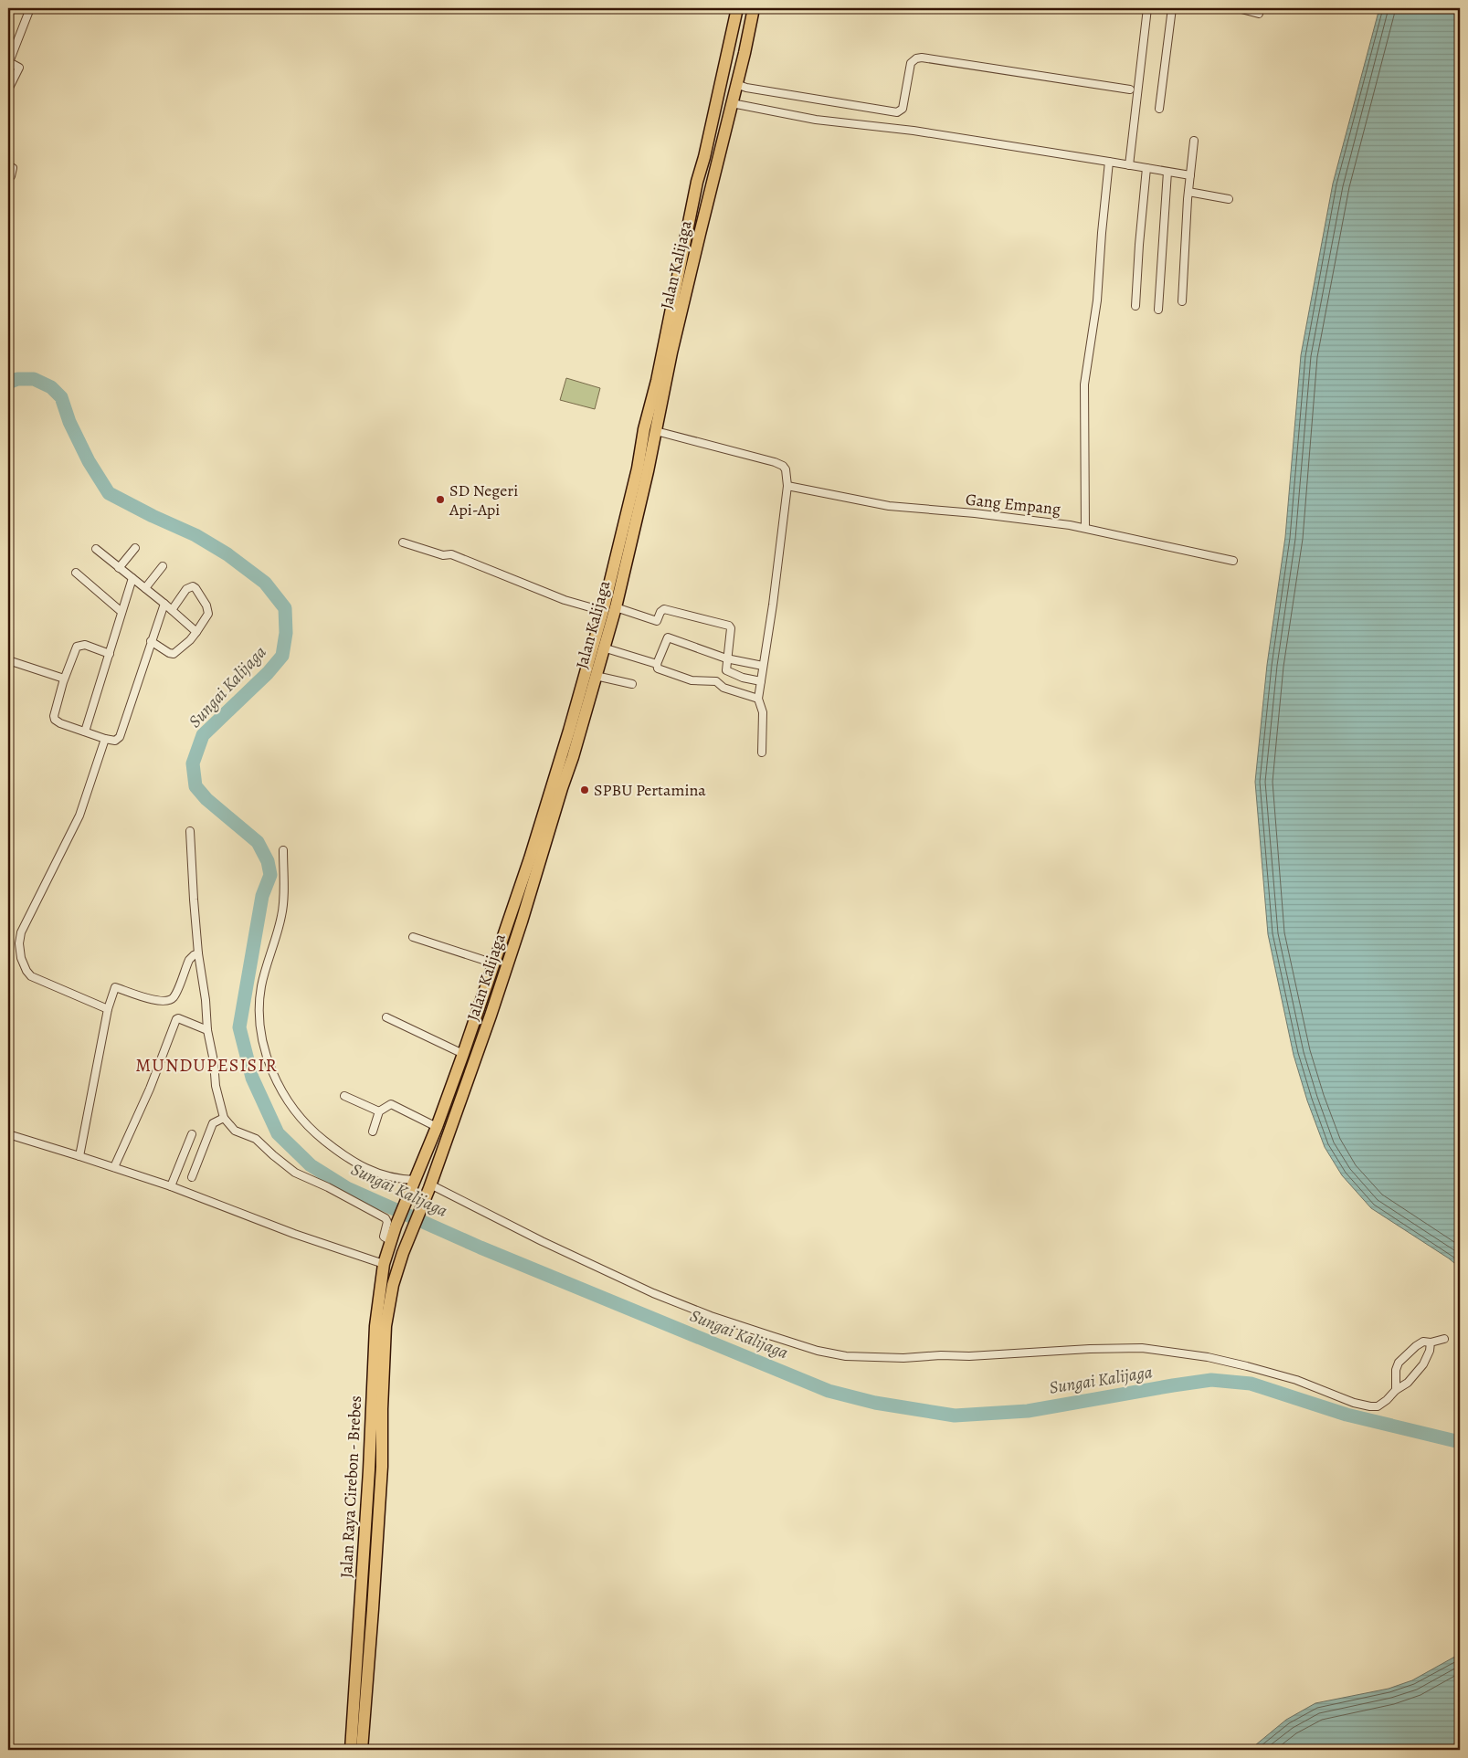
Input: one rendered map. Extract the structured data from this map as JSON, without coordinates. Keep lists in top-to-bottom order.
{
  "streets": {
    "highway": ["Jalan Kalijaga", "Jalan Raya Cirebon - Brebes"],
    "street": ["Gang Empang"]
  },
  "crossings": [
    ["Jalan Kalijaga", "Jalan Raya Cirebon - Brebes"]
  ],
  "districts": ["MUNDUPESISIR"],
  "water": ["Sungai Kalijaga"],
  "places": ["SD Negeri Api-Api", "SPBU Pertamina"]
}
